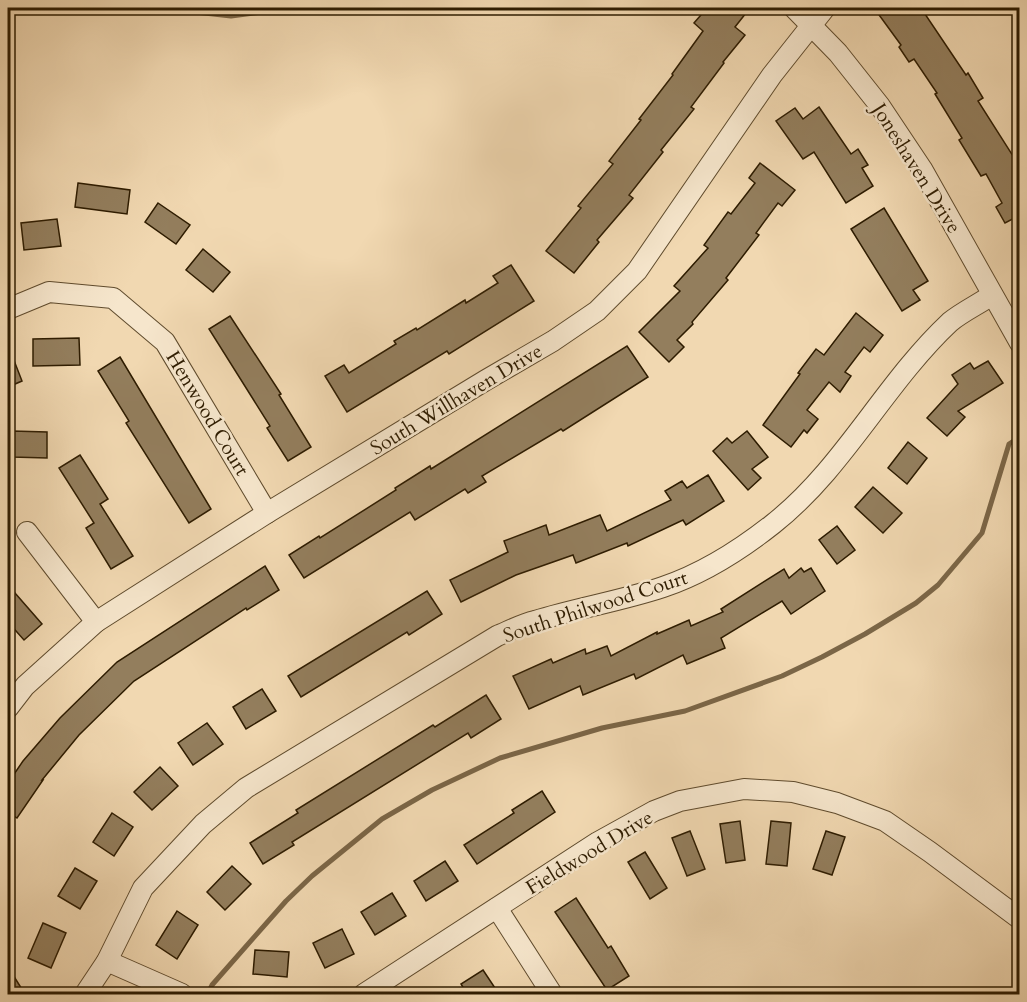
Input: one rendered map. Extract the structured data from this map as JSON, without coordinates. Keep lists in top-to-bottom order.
{
  "streets": {
    "street": [
      "Joneshaven Drive",
      "South Willhaven Drive",
      "Henwood Court",
      "South Philwood Court",
      "Fieldwood Drive"
    ]
  },
  "crossings": [
    ["Joneshaven Drive", "South Willhaven Drive"],
    ["Joneshaven Drive", "South Philwood Court"],
    ["South Willhaven Drive", "Henwood Court"]
  ]
}
